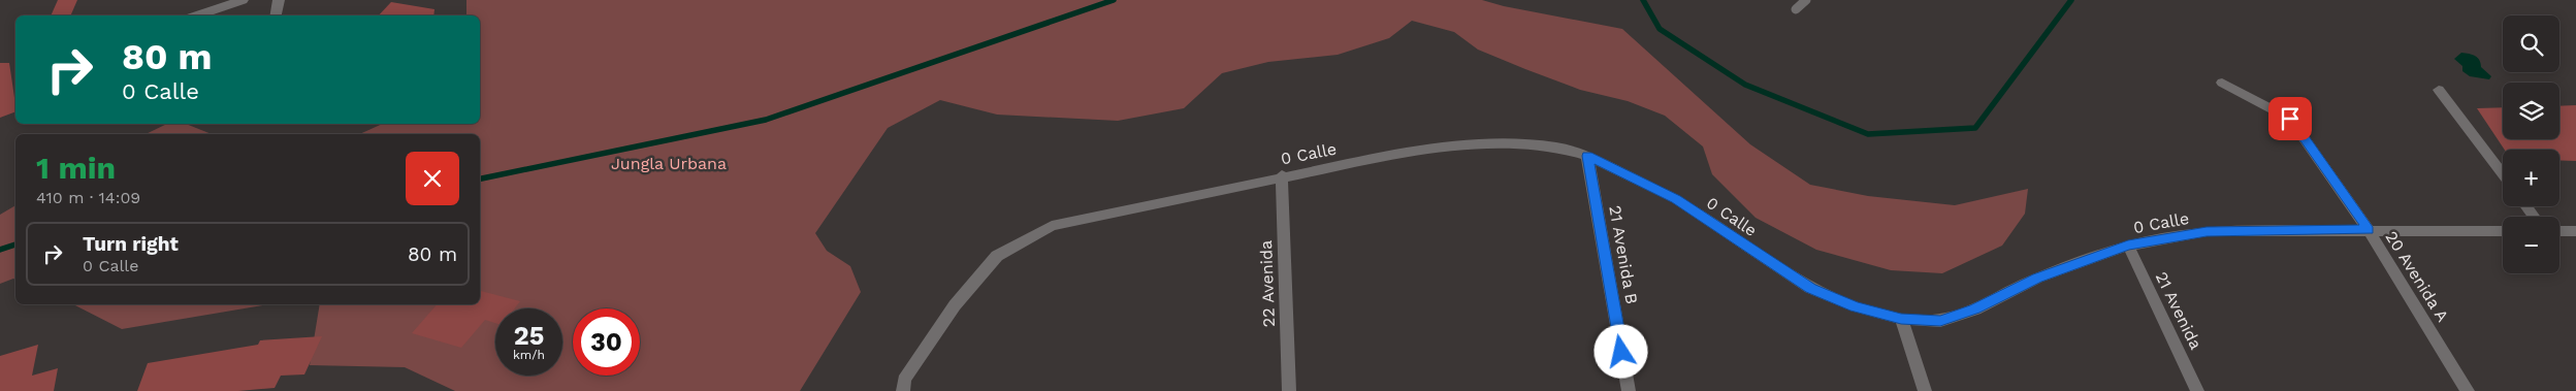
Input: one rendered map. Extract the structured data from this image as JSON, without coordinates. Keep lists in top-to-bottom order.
{
  "streets": {
    "street": [
      "0 Calle",
      "21 Avenida B",
      "20 Avenida A",
      "22 Avenida",
      "21 Avenida"
    ]
  },
  "crossings": [
    ["0 Calle", "21 Avenida B"],
    ["0 Calle", "20 Avenida A"],
    ["0 Calle", "22 Avenida"],
    ["0 Calle", "21 Avenida"]
  ],
  "parks": ["Jungla Urbana"],
  "page": {
    "map_buttons": ["+", "−"],
    "turn": ["80 m", "0 Calle"],
    "heading": ["1 min", "410 m · 14:09"],
    "list": [
      {
        "name": "Turn right",
        "note": "0 Calle",
        "value": "80 m"
      }
    ],
    "speed": "25 km/h",
    "limit": "30"
  }
}
